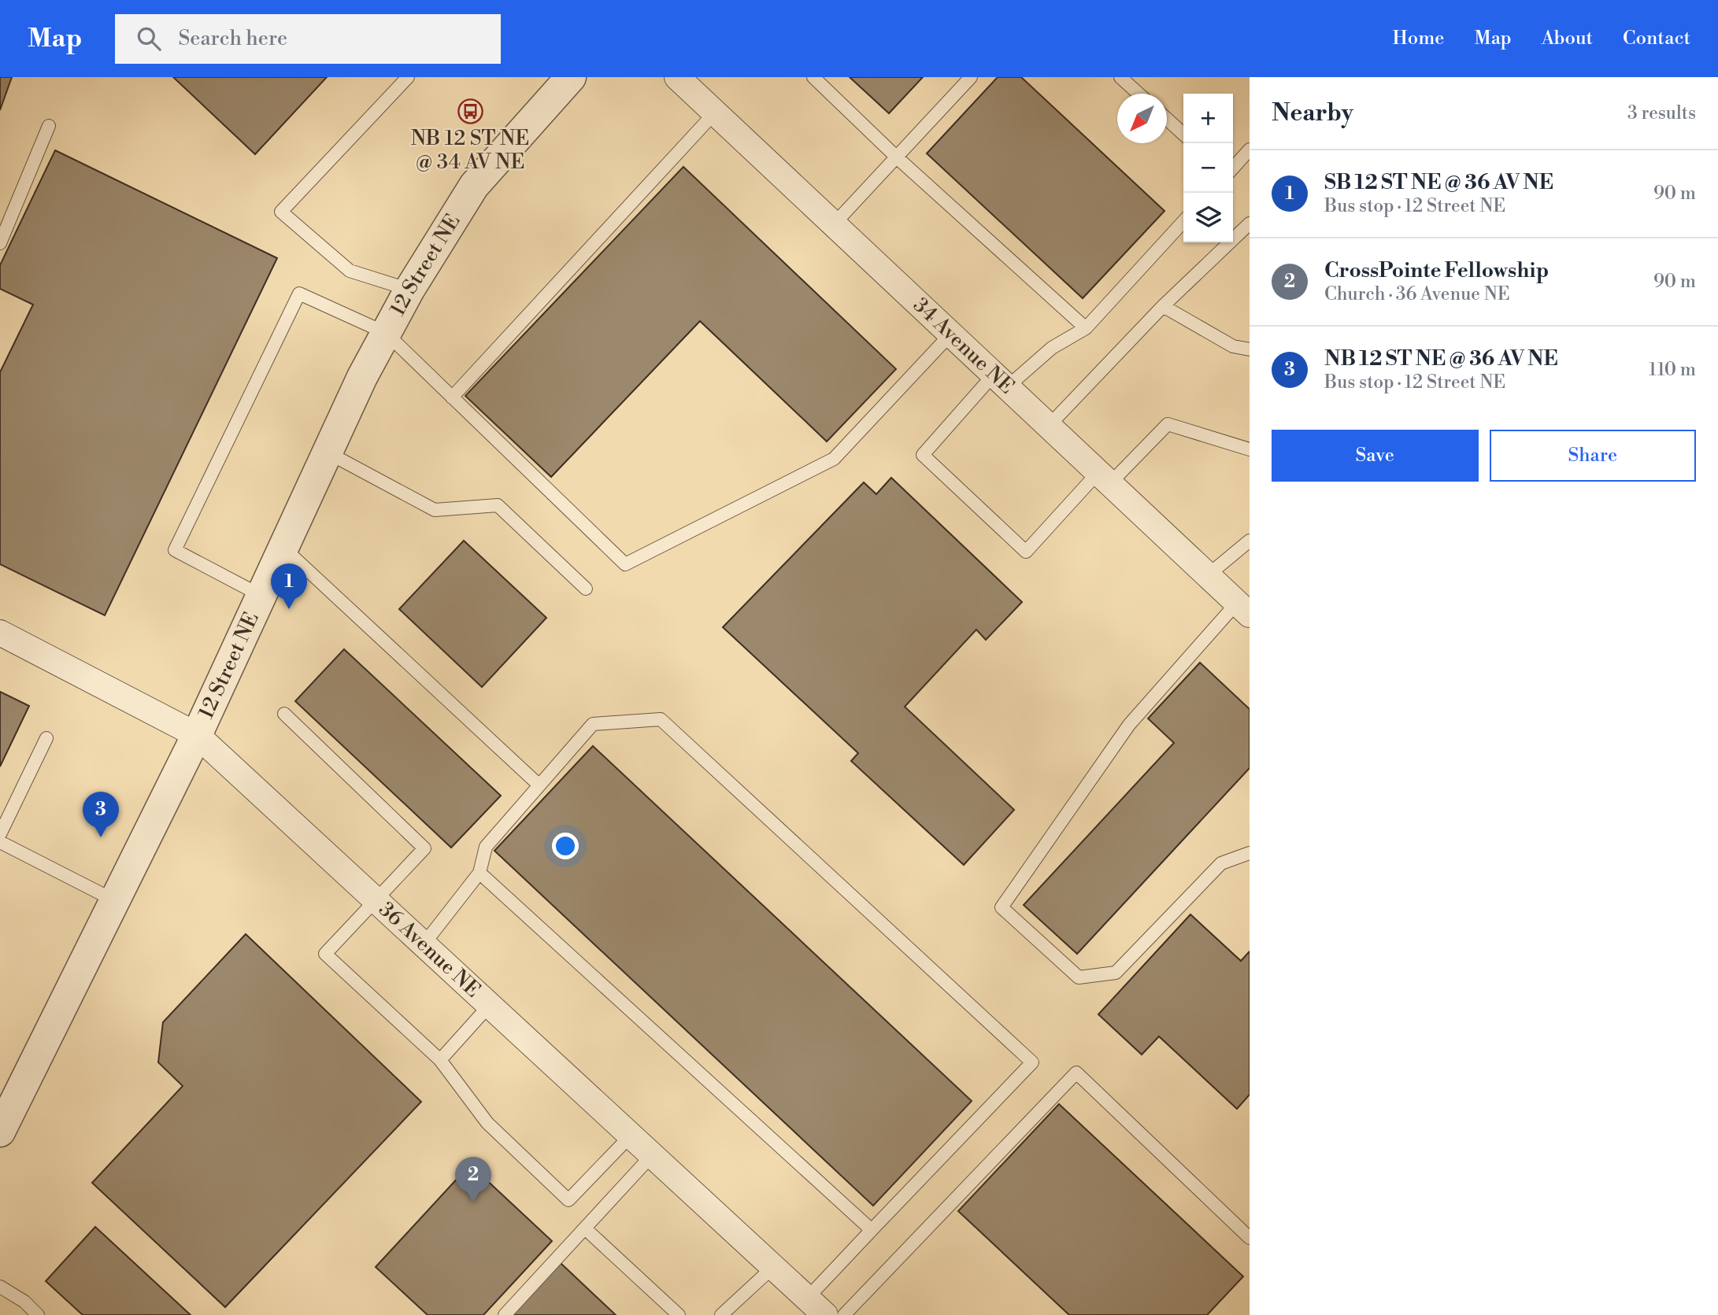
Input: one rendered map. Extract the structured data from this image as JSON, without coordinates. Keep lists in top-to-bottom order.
{
  "streets": {
    "street": ["12 Street NE", "34 Avenue NE", "36 Avenue NE"]
  },
  "crossings": [
    ["12 Street NE", "36 Avenue NE"]
  ],
  "places": {
    "bus stop": ["NB 12 ST NE @ 34 AV NE"]
  },
  "north": "bottom left",
  "page": {
    "header": "Map",
    "search": "Search here",
    "nav": [
      "Home",
      "Map",
      "About",
      "Contact"
    ],
    "heading": ["Nearby", "3 results"],
    "map_buttons": ["+", "−"],
    "list": [
      {
        "mark": "1",
        "name": "SB 12 ST NE @ 36 AV NE",
        "note": "Bus stop · 12 Street NE",
        "value": "90 m"
      },
      {
        "mark": "2",
        "name": "CrossPointe Fellowship",
        "note": "Church · 36 Avenue NE",
        "value": "90 m"
      },
      {
        "mark": "3",
        "name": "NB 12 ST NE @ 36 AV NE",
        "note": "Bus stop · 12 Street NE",
        "value": "110 m"
      }
    ],
    "buttons": ["Save", "Share"],
    "pins": ["1", "3", "2"]
  }
}
